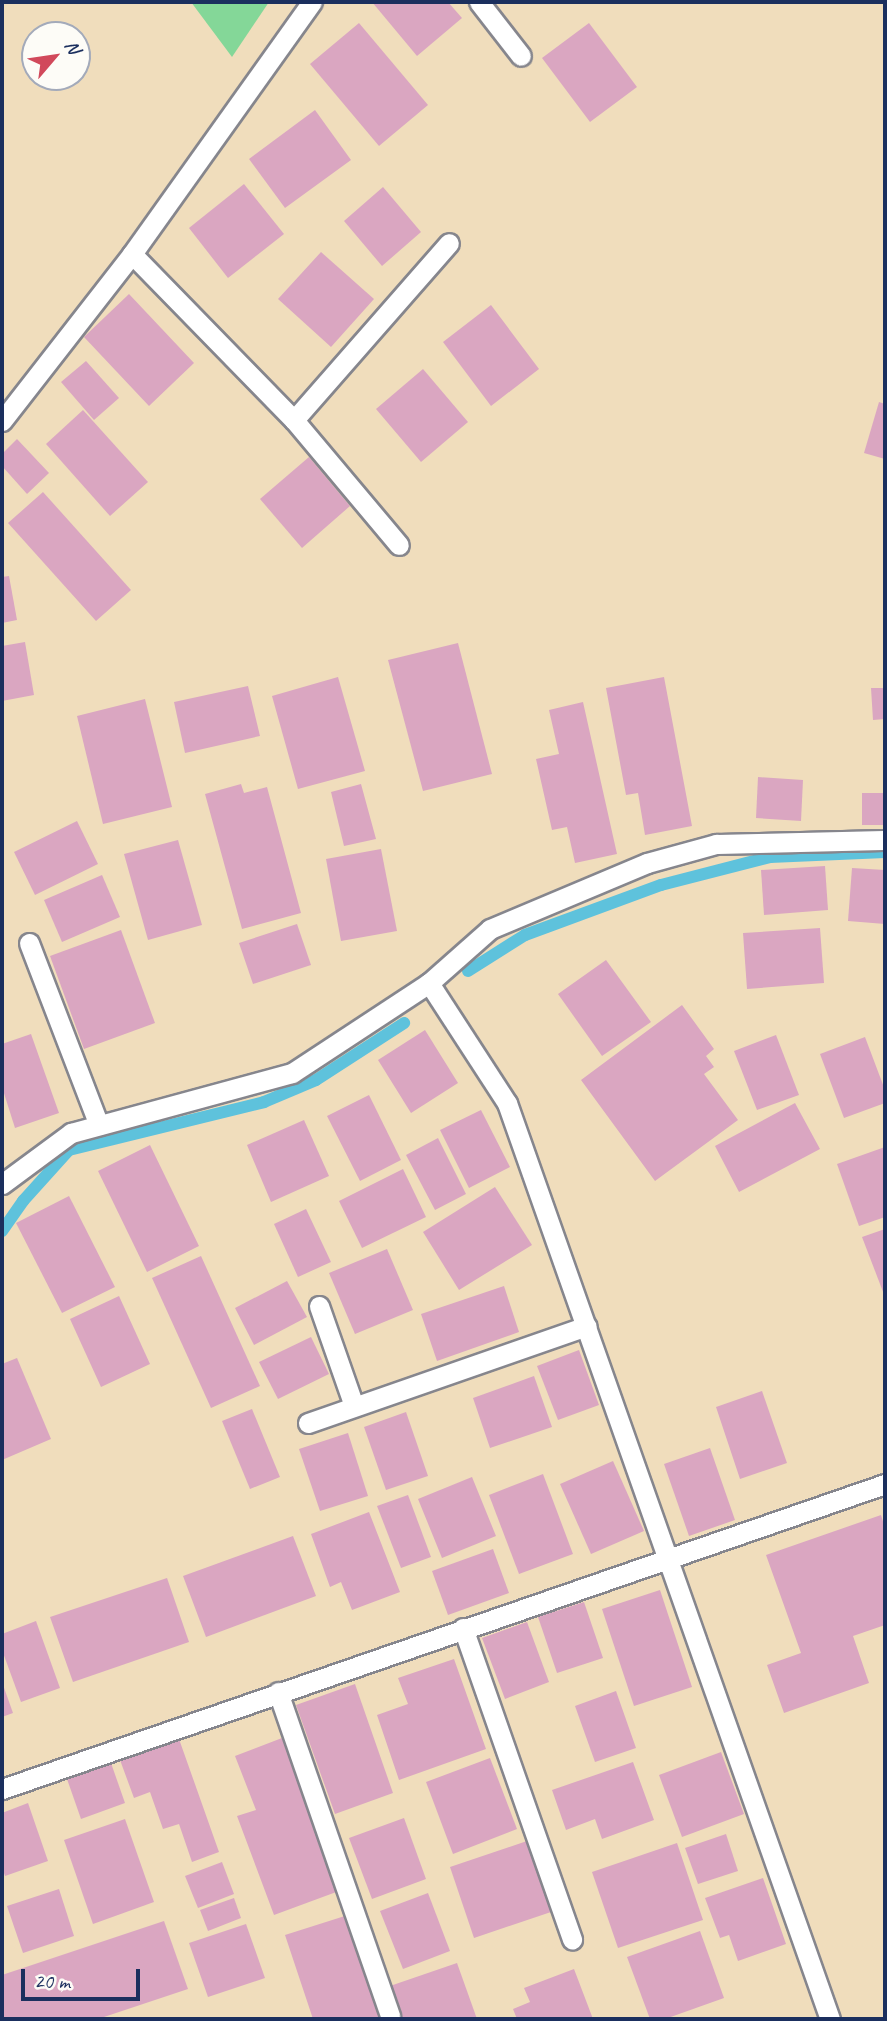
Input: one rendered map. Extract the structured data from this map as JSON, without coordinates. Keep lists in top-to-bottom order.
{
  "scale_bar": "20 m",
  "north": "top right"
}
